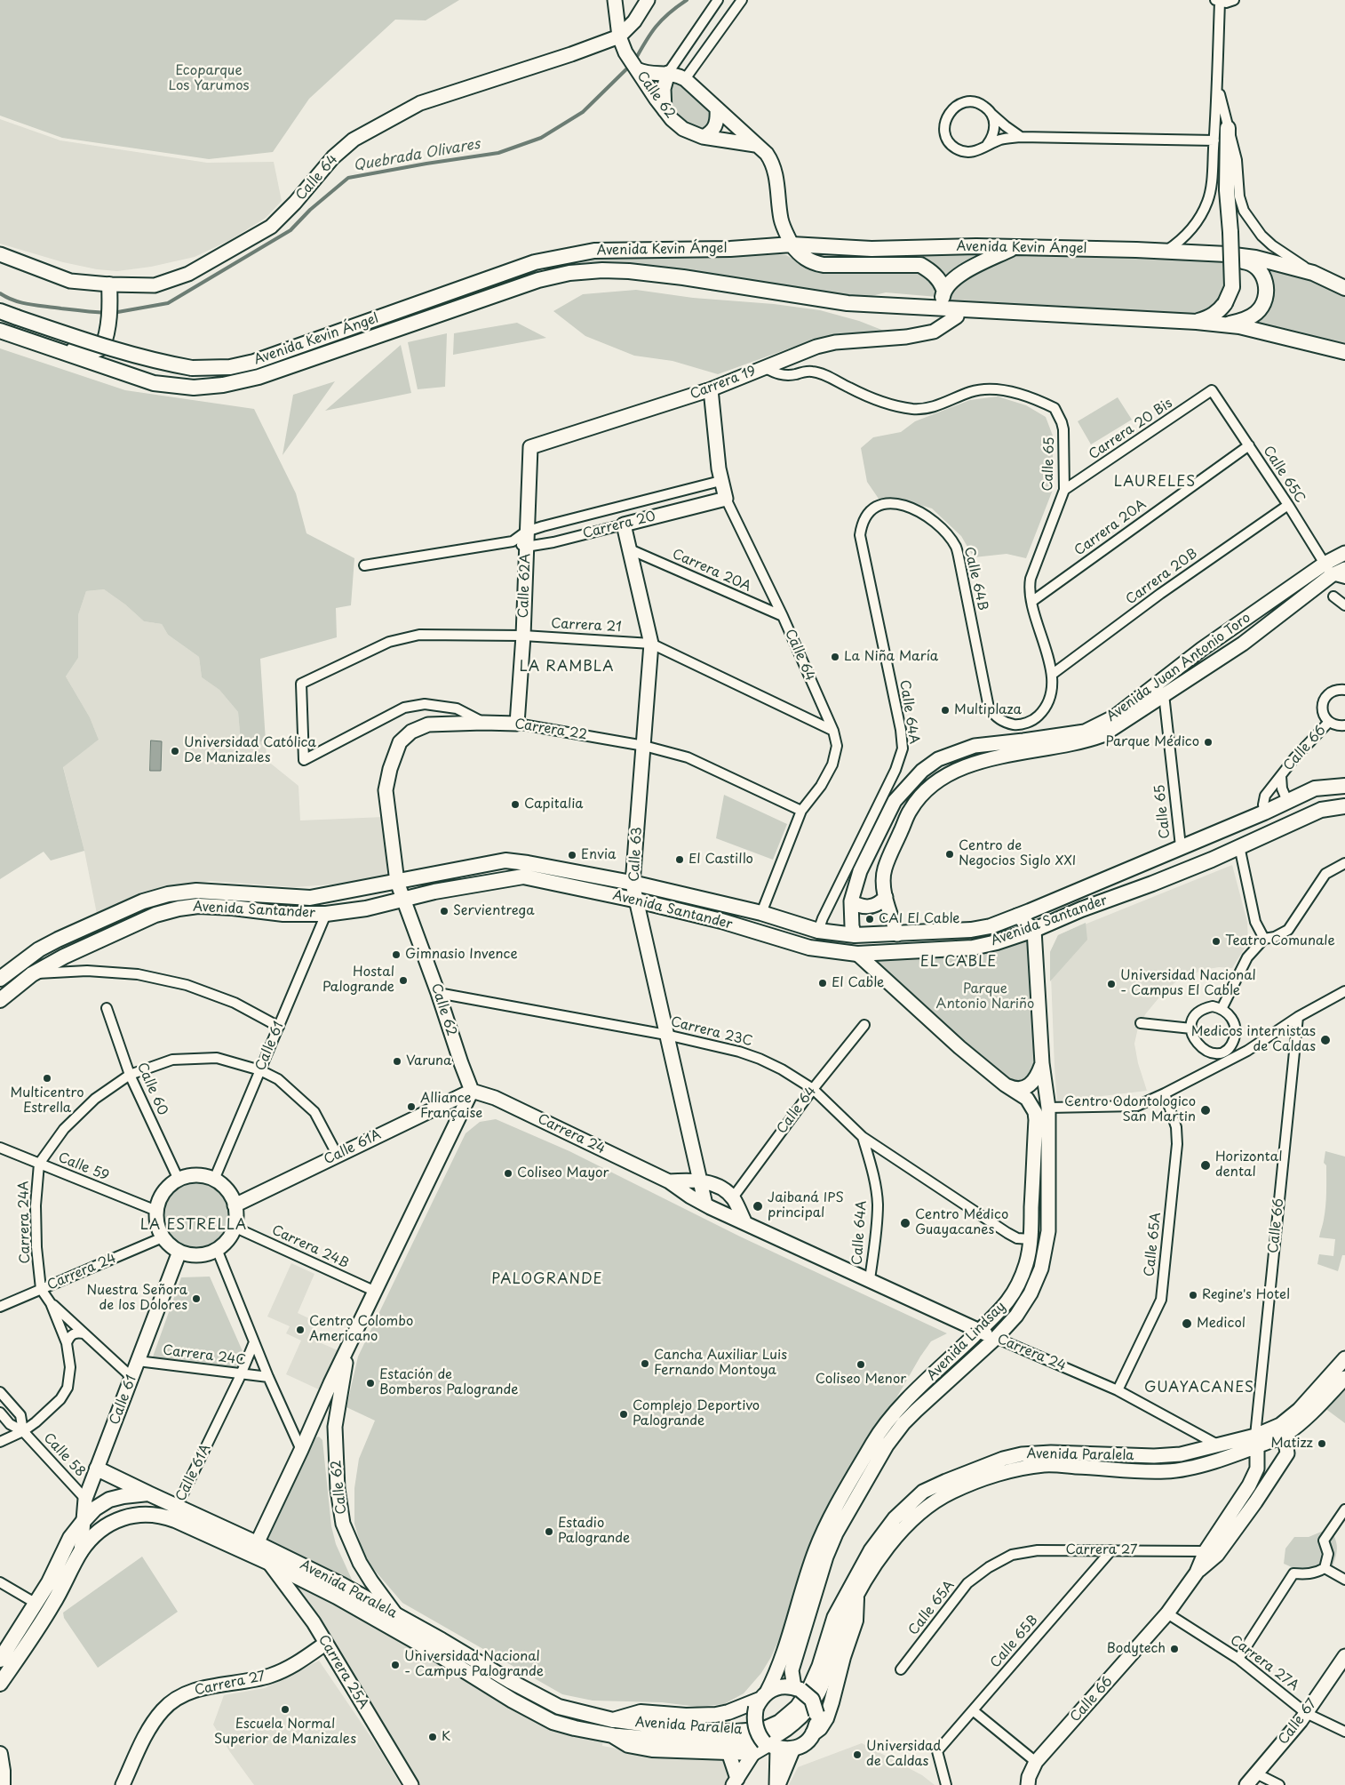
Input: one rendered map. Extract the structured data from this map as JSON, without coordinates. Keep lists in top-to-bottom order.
{
  "streets": {
    "main road": [
      "Calle 62",
      "Calle 64",
      "Avenida Kevin Ángel",
      "Carrera 19",
      "Carrera 20",
      "Calle 62A",
      "Avenida Juan Antonio Toro",
      "Carrera 22",
      "Calle 66",
      "Calle 63",
      "Avenida Santander",
      "Calle 61",
      "Carrera 24",
      "Calle 61A",
      "Avenida Lindsay",
      "Avenida Paralela",
      "Carrera 27",
      "Carrera 25A",
      "Calle 67"
    ],
    "street": [
      "Carrera 20 Bis",
      "Calle 65",
      "Calle 65C",
      "Carrera 20A",
      "Carrera 20B",
      "Calle 64B",
      "Carrera 21",
      "Calle 64A",
      "Carrera 23C",
      "Calle 60",
      "Calle 59",
      "Carrera 24A",
      "Calle 65A",
      "Carrera 24B",
      "Carrera 24C",
      "Calle 58",
      "Calle 65B",
      "Carrera 27A"
    ]
  },
  "crossings": [
    ["Calle 62", "Calle 64"],
    ["Calle 62", "Carrera 22"],
    ["Calle 62", "Avenida Santander"],
    ["Calle 62", "Carrera 23C"],
    ["Calle 62", "Carrera 24"],
    ["Calle 62", "Calle 61A"],
    ["Calle 62", "Carrera 24B"],
    ["Calle 62", "Avenida Paralela"],
    ["Calle 64", "Carrera 19"],
    ["Calle 64", "Carrera 20"],
    ["Calle 64", "Carrera 20A"],
    ["Calle 64", "Carrera 21"],
    ["Calle 64", "Carrera 22"],
    ["Calle 64", "Avenida Santander"],
    ["Calle 64", "Carrera 23C"],
    ["Calle 64", "Carrera 24"],
    ["Carrera 19", "Calle 65"],
    ["Carrera 19", "Calle 62A"],
    ["Carrera 20 Bis", "Calle 65"],
    ["Carrera 20 Bis", "Calle 65C"],
    ["Calle 65", "Carrera 20A"],
    ["Calle 65", "Carrera 20B"],
    ["Calle 65", "Calle 64B"],
    ["Calle 65", "Avenida Juan Antonio Toro"],
    ["Calle 65", "Avenida Santander"],
    ["Calle 65C", "Carrera 20A"],
    ["Calle 65C", "Carrera 20B"],
    ["Calle 65C", "Avenida Juan Antonio Toro"],
    ["Carrera 20", "Calle 62A"],
    ["Carrera 20", "Calle 63"],
    ["Carrera 20A", "Calle 63"],
    ["Calle 64B", "Calle 64A"],
    ["Calle 62A", "Carrera 21"],
    ["Calle 62A", "Carrera 22"],
    ["Carrera 21", "Carrera 22"],
    ["Carrera 21", "Calle 63"],
    ["Avenida Juan Antonio Toro", "Avenida Santander"],
    ["Calle 64A", "Avenida Santander"],
    ["Calle 64A", "Carrera 23C"],
    ["Calle 64A", "Carrera 24"],
    ["Carrera 22", "Calle 63"],
    ["Calle 66", "Avenida Santander"],
    ["Calle 66", "Avenida Paralela"],
    ["Calle 66", "Carrera 27"],
    ["Calle 66", "Carrera 27A"],
    ["Calle 63", "Avenida Santander"],
    ["Calle 63", "Carrera 23C"],
    ["Calle 63", "Carrera 24"],
    ["Avenida Santander", "Calle 61"],
    ["Avenida Santander", "Avenida Lindsay"],
    ["Carrera 23C", "Avenida Lindsay"],
    ["Calle 61", "Calle 60"],
    ["Calle 61", "Carrera 24"],
    ["Calle 61", "Calle 61A"],
    ["Calle 61", "Calle 59"],
    ["Calle 61", "Carrera 24A"],
    ["Calle 61", "Carrera 24B"],
    ["Calle 61", "Carrera 24C"],
    ["Calle 61", "Calle 58"],
    ["Calle 61", "Avenida Paralela"],
    ["Calle 60", "Carrera 24"],
    ["Calle 60", "Calle 61A"],
    ["Calle 60", "Calle 59"],
    ["Calle 60", "Carrera 24A"],
    ["Calle 60", "Carrera 24B"],
    ["Carrera 24", "Calle 61A"],
    ["Carrera 24", "Calle 59"],
    ["Carrera 24", "Carrera 24A"],
    ["Carrera 24", "Calle 65A"],
    ["Carrera 24", "Carrera 24B"],
    ["Carrera 24", "Avenida Lindsay"],
    ["Carrera 24", "Avenida Paralela"],
    ["Calle 61A", "Calle 59"],
    ["Calle 61A", "Carrera 24A"],
    ["Calle 61A", "Carrera 24B"],
    ["Calle 61A", "Carrera 24C"],
    ["Calle 61A", "Avenida Paralela"],
    ["Calle 59", "Carrera 24A"],
    ["Calle 59", "Carrera 24B"],
    ["Calle 65A", "Carrera 27"],
    ["Avenida Paralela", "Carrera 25A"],
    ["Carrera 27", "Calle 65B"],
    ["Carrera 27", "Carrera 25A"],
    ["Carrera 27A", "Calle 67"]
  ],
  "districts": [
    "LAURELES",
    "LA RAMBLA",
    "EL CABLE",
    "LA ESTRELLA",
    "PALOGRANDE",
    "GUAYACANES"
  ],
  "water": ["Quebrada Olivares"],
  "parks": ["Ecoparque Los Yarumos", "Parque Antonio Nariño"],
  "places": [
    "La Niña María",
    "Multiplaza",
    "Parque Médico",
    "Universidad Católica De Manizales",
    "Capitalia",
    "Centro de Negocios Siglo XXI",
    "Envia",
    "El Castillo",
    "Servientrega",
    "CAI El Cable",
    "Teatro Comunale",
    "Gimnasio Invence",
    "Hostal Palogrande",
    "El Cable",
    "Universidad Nacional - Campus El Cable",
    "Medicos internistas de Caldas",
    "Varuna",
    "Multicentro Estrella",
    "Alliance Française",
    "Centro Odontologico San Martin",
    "Horizontal dental",
    "Coliseo Mayor",
    "Jaibaná IPS principal",
    "Centro Médico Guayacanes",
    "Regine's Hotel",
    "Nuestra Señora de los Dolores",
    "Medicol",
    "Centro Colombo Americano",
    "Cancha Auxiliar Luis Fernando Montoya",
    "Coliseo Menor",
    "Estación de Bomberos Palogrande",
    "Complejo Deportivo Palogrande",
    "Matizz",
    "Estadio Palogrande",
    "Bodytech",
    "Universidad Nacional - Campus Palogrande",
    "Escuela Normal Superior de Manizales",
    "K",
    "Universidad de Caldas"
  ]
}
